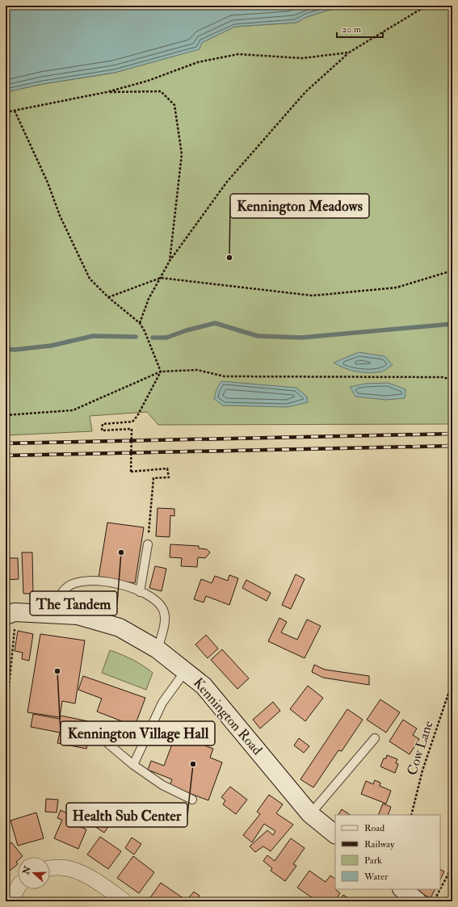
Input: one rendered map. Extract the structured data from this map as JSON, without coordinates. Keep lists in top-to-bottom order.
{
  "streets": {
    "street": ["Kennington Road"],
    "path": ["Cow Lane"]
  },
  "places": [
    "Kennington Meadows",
    "The Tandem",
    "Kennington Village Hall",
    "Health Sub Center"
  ],
  "legend": [
    "Road",
    "Railway",
    "Park",
    "Water"
  ],
  "scale_bar": "20 m",
  "north": "left"
}
